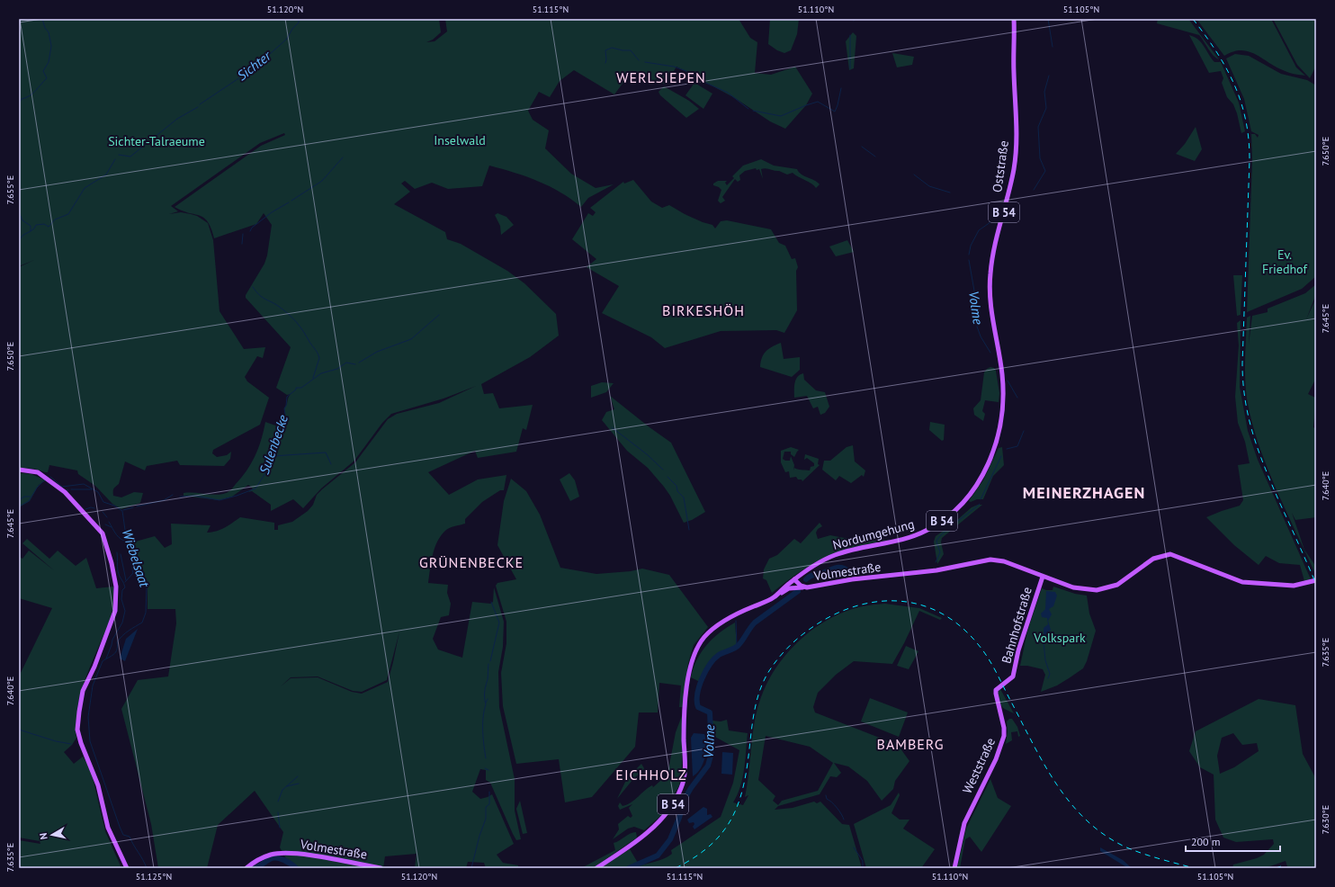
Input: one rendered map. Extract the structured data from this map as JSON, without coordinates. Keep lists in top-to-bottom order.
{
  "streets": {
    "main road": [
      "Oststraße",
      "B 54",
      "Nordumgehung",
      "Volmestraße",
      "Bahnhofstraße",
      "Weststraße"
    ]
  },
  "crossings": [
    ["Oststraße", "Nordumgehung"],
    ["B 54", "Nordumgehung"],
    ["B 54", "Volmestraße"],
    ["Nordumgehung", "Volmestraße"],
    ["Volmestraße", "Bahnhofstraße"],
    ["Bahnhofstraße", "Weststraße"]
  ],
  "districts": [
    "WERLSIEPEN",
    "BIRKESHÖH",
    "MEINERZHAGEN",
    "GRÜNENBECKE",
    "BAMBERG",
    "EICHHOLZ"
  ],
  "water": [
    "Sichter",
    "Volme",
    "Sulenbecke",
    "Wiebelsaat"
  ],
  "parks": [
    "Inselwald",
    "Sichter-Talraeume",
    "Ev. Friedhof",
    "Volkspark"
  ],
  "scale_bar": "200 m",
  "north": "left",
  "coordinates": [
    "51.120°N",
    "51.115°N",
    "51.110°N",
    "51.105°N",
    "7.650°E",
    "7.655°E",
    "7.645°E",
    "7.640°E",
    "7.635°E",
    "7.630°E",
    "51.125°N"
  ]
}
